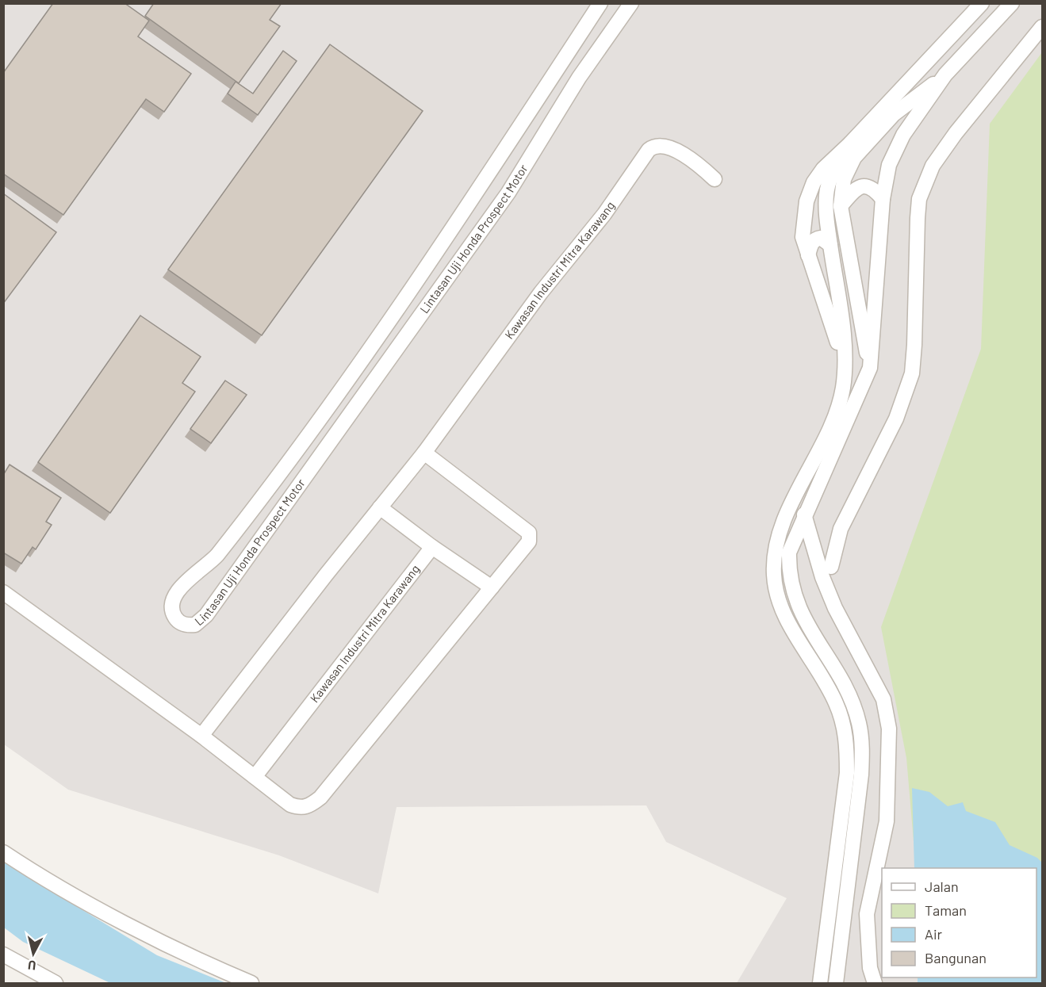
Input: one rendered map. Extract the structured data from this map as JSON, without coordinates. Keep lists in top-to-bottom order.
{
  "streets": {
    "street": ["Lintasan Uji Honda Prospect Motor", "Kawasan Industri Mitra Karawang"]
  },
  "legend": [
    "Jalan",
    "Taman",
    "Air",
    "Bangunan"
  ],
  "north": "bottom"
}
